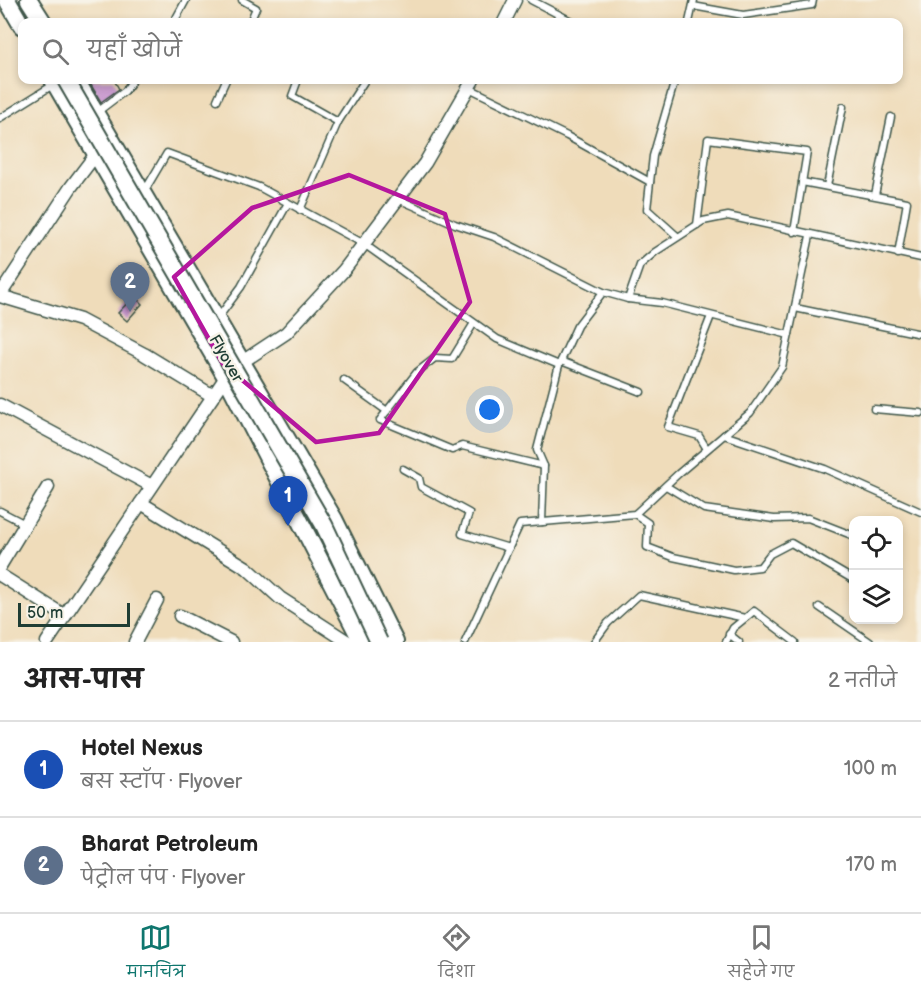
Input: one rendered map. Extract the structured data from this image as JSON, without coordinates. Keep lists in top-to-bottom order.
{
  "streets": {
    "main road": ["Flyover"]
  },
  "scale_bar": "50 m",
  "page": {
    "search": "यहाँ खोजें",
    "pins": ["2", "1"],
    "scale": "50 m",
    "heading": ["आस-पास", "2 नतीजे"],
    "list": [
      {
        "mark": "1",
        "name": "Hotel Nexus",
        "note": "बस स्टॉप · Flyover",
        "value": "100 m"
      },
      {
        "mark": "2",
        "name": "Bharat Petroleum",
        "note": "पेट्रोल पंप · Flyover",
        "value": "170 m"
      }
    ],
    "nav": ["मानचित्र", "दिशा", "सहेजे गए"]
  }
}
